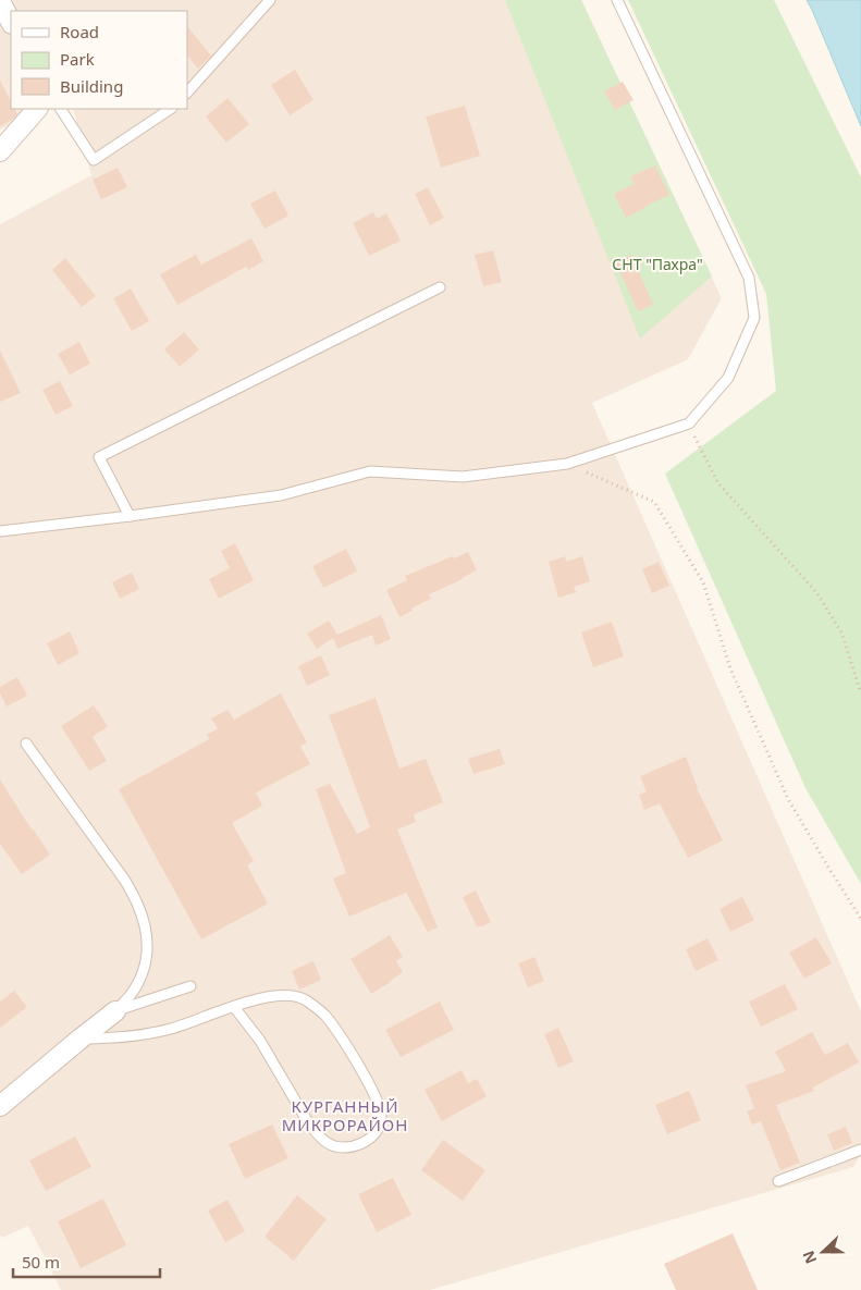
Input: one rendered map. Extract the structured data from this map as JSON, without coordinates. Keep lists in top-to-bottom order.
{
  "districts": ["КУРГАННЫЙ МИКРОРАЙОН"],
  "parks": ["СНТ \"Пахра\""],
  "legend": ["Road", "Park", "Building"],
  "scale_bar": "50 m",
  "north": "left"
}
